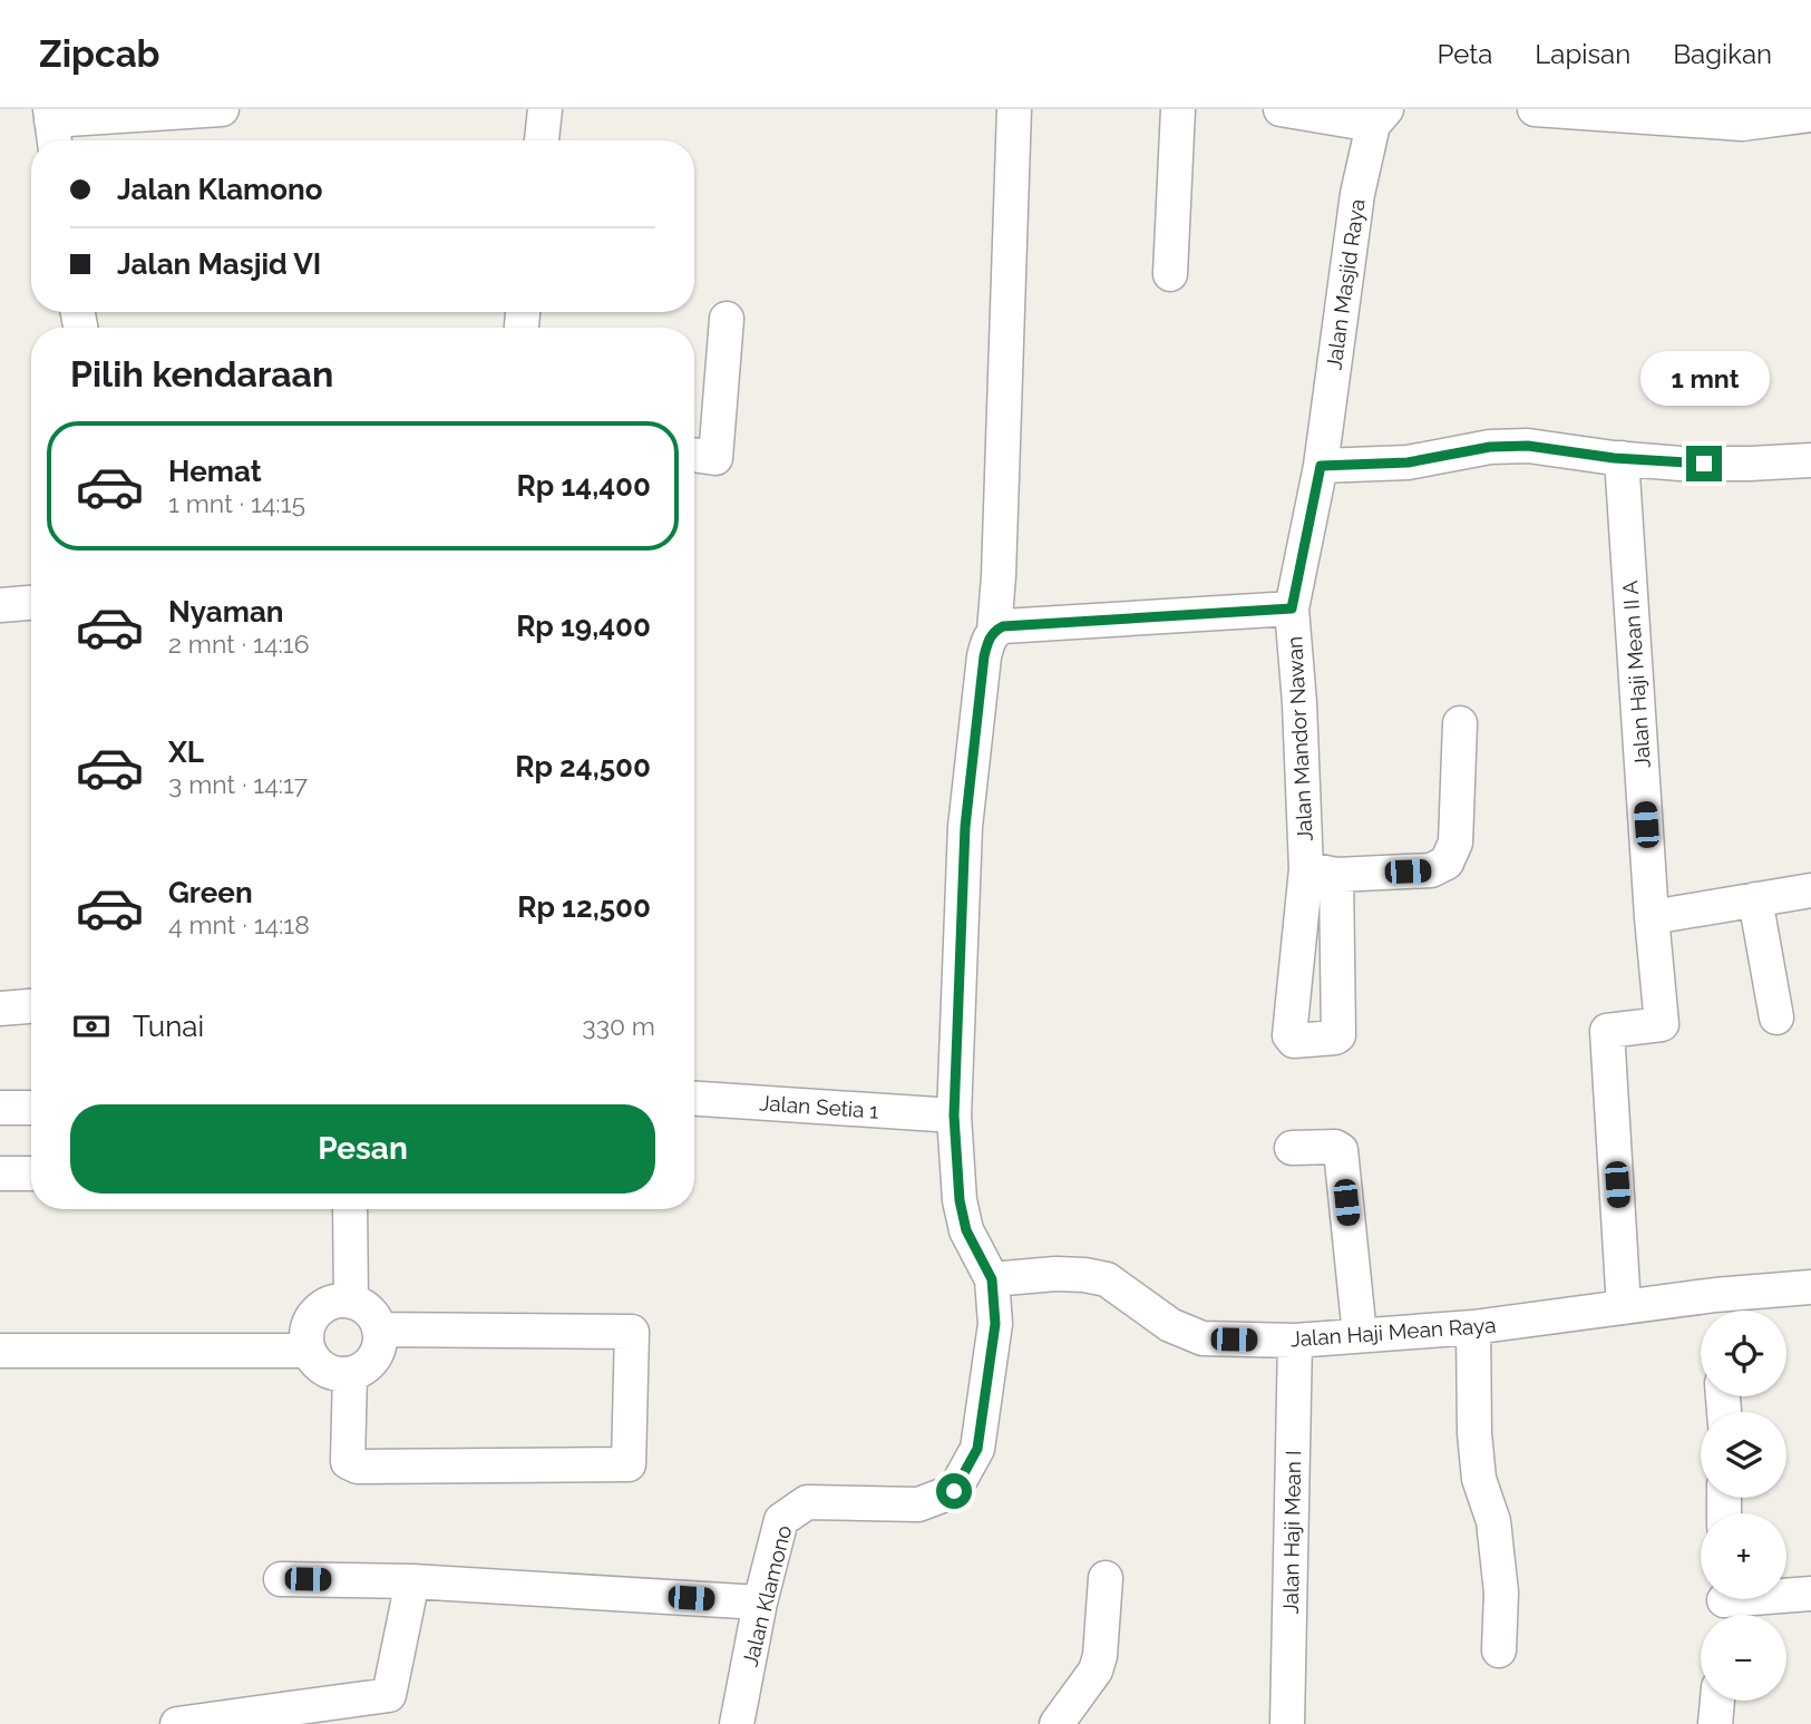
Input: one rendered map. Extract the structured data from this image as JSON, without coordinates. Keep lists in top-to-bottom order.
{
  "streets": {
    "street": [
      "Jalan Masjid Raya",
      "Jalan Haji Mean II A",
      "Jalan Mandor Nawan",
      "Jalan Setia 1",
      "Jalan Haji Mean Raya",
      "Jalan Haji Mean I",
      "Jalan Klamono"
    ]
  },
  "crossings": [
    ["Jalan Masjid Raya", "Jalan Mandor Nawan"],
    ["Jalan Haji Mean II A", "Jalan Haji Mean Raya"],
    ["Jalan Setia 1", "Jalan Klamono"],
    ["Jalan Haji Mean Raya", "Jalan Haji Mean I"],
    ["Jalan Haji Mean Raya", "Jalan Klamono"]
  ],
  "page": {
    "header": "Zipcab",
    "nav": ["Peta", "Lapisan", "Bagikan"],
    "banner": ["Jalan Klamono", "Jalan Masjid VI"],
    "heading": "Pilih kendaraan",
    "bubble": "1 mnt",
    "list": [
      {
        "name": "Hemat",
        "note": "1 mnt · 14:15",
        "value": "Rp 14,400"
      },
      {
        "name": "Nyaman",
        "note": "2 mnt · 14:16",
        "value": "Rp 19,400"
      },
      {
        "name": "XL",
        "note": "3 mnt · 14:17",
        "value": "Rp 24,500"
      },
      {
        "name": "Green",
        "note": "4 mnt · 14:18",
        "value": "Rp 12,500"
      }
    ],
    "pay": ["Tunai", "330 m"],
    "buttons": "Pesan",
    "map_buttons": ["+", "−"]
  }
}
